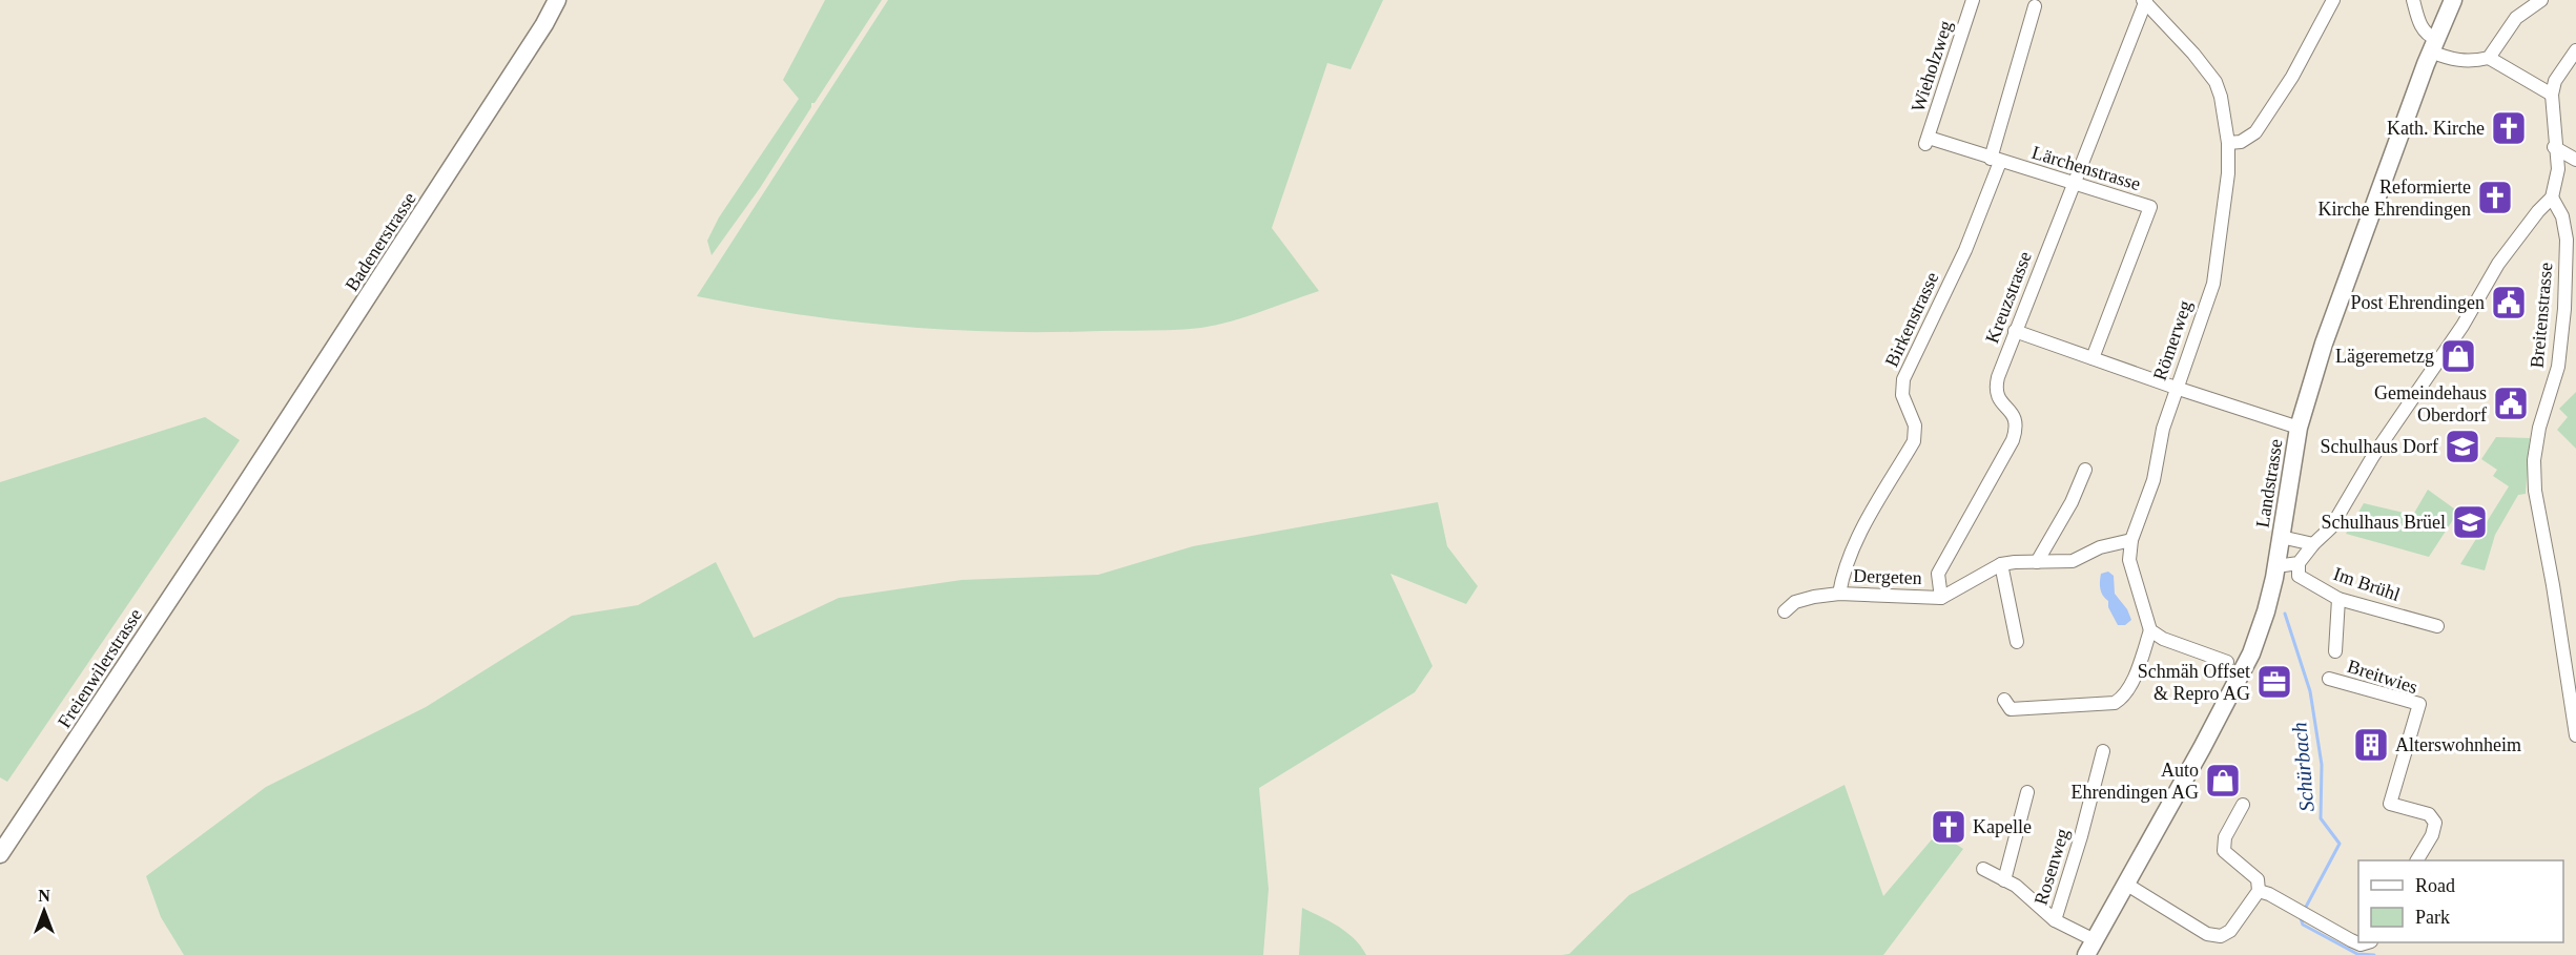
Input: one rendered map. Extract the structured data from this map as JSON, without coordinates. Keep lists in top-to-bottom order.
{
  "streets": {
    "street": [
      "Wieholzweg",
      "Lärchenstrasse",
      "Badenerstrasse",
      "Kreuzstrasse",
      "Breitenstrasse",
      "Birkenstrasse",
      "Römerweg",
      "Landstrasse",
      "Dergeten",
      "Im Brühl",
      "Freienwilerstrasse",
      "Breitwies",
      "Rosenweg"
    ]
  },
  "crossings": [
    ["Wieholzweg", "Lärchenstrasse"],
    ["Lärchenstrasse", "Kreuzstrasse"],
    ["Lärchenstrasse", "Birkenstrasse"],
    ["Badenerstrasse", "Freienwilerstrasse"],
    ["Kreuzstrasse", "Römerweg"],
    ["Kreuzstrasse", "Dergeten"],
    ["Birkenstrasse", "Dergeten"],
    ["Römerweg", "Dergeten"]
  ],
  "water": ["Schürbach"],
  "places": {
    "church": ["Kath. Kirche", "Reformierte Kirche Ehrendingen", "Kapelle"],
    "public building": ["Post Ehrendingen", "Gemeindehaus Oberdorf"],
    "shop": ["Lägeremetzg", "Auto Ehrendingen AG"],
    "school or university": ["Schulhaus Dorf", "Schulhaus Brüel"],
    "office": ["Schmäh Offset & Repro AG"],
    "building": ["Alterswohnheim"]
  },
  "legend": ["Road", "Park"],
  "north": "top"
}
